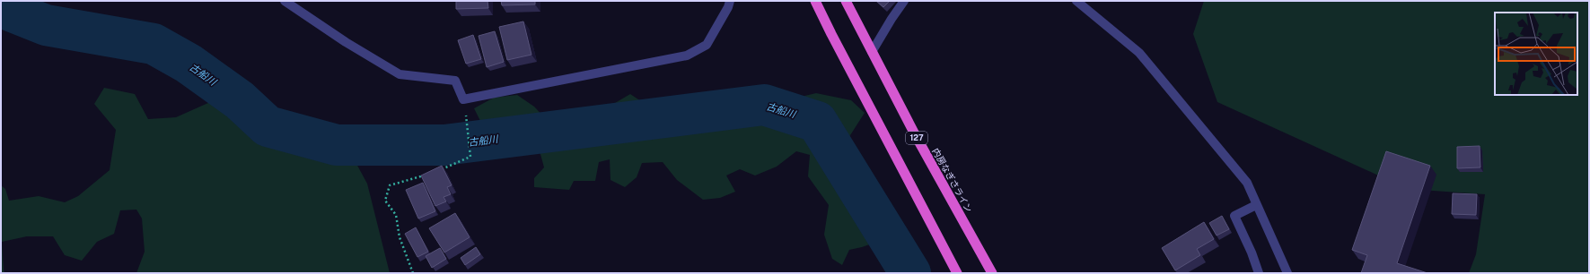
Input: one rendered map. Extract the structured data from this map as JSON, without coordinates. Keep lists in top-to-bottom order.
{
  "streets": {
    "highway": ["127", "内房なぎさライン"]
  },
  "water": ["古船川"]
}
